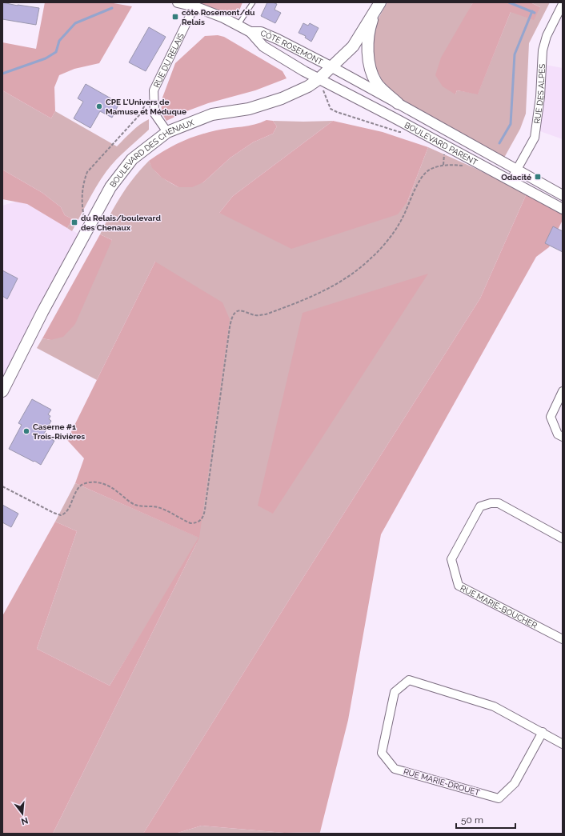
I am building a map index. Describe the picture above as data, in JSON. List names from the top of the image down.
{
  "streets": {
    "main road": ["BOULEVARD DES CHENAUX"],
    "street": [
      "CÔTE ROSEMONT",
      "RUE DU RELAIS",
      "RUE DES ALPES",
      "BOULEVARD PARENT",
      "RUE MARIE-BOUCHER",
      "RUE MARIE-DROUET"
    ]
  },
  "crossings": [
    ["CÔTE ROSEMONT", "RUE DU RELAIS"],
    ["CÔTE ROSEMONT", "BOULEVARD PARENT"],
    ["CÔTE ROSEMONT", "BOULEVARD DES CHENAUX"],
    ["RUE DU RELAIS", "BOULEVARD DES CHENAUX"],
    ["RUE DES ALPES", "BOULEVARD PARENT"],
    ["BOULEVARD PARENT", "BOULEVARD DES CHENAUX"]
  ],
  "places": {
    "transit": ["côte Rosemont/du Relais", "Odacité", "du Relais/boulevard des Chenaux"],
    "other": ["CPE L'Univers de Mamuse et Méduque", "Caserne #1 Trois-Rivières"]
  },
  "scale_bar": "50 m",
  "north": "bottom"
}
